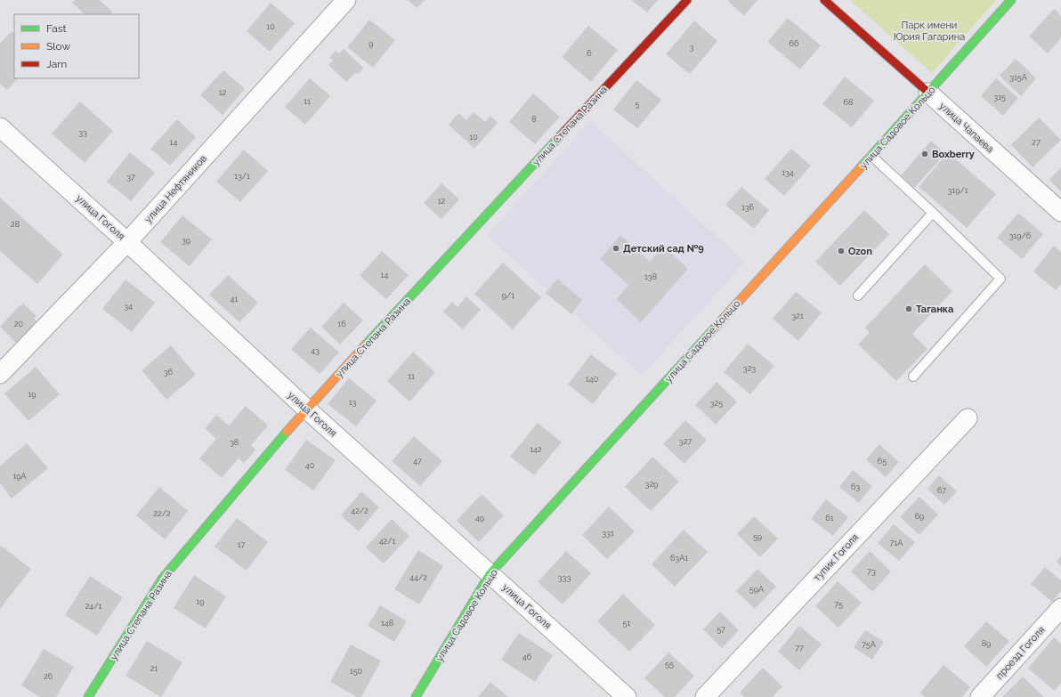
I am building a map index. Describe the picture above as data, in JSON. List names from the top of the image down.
{
  "streets": {
    "street": [
      "улица Степана Разина",
      "улица Садовое Кольцо",
      "улица Чапаева",
      "улица Нефтяников",
      "улица Гоголя",
      "тупик Гоголя",
      "проезд Гоголя"
    ]
  },
  "crossings": [
    ["улица Степана Разина", "улица Гоголя"],
    ["улица Садовое Кольцо", "улица Чапаева"],
    ["улица Садовое Кольцо", "улица Гоголя"],
    ["улица Нефтяников", "улица Гоголя"]
  ],
  "parks": ["Парк имени Юрия Гагарина"],
  "places": [
    "Boxberry",
    "Детский сад №9",
    "Ozon",
    "Таганка"
  ],
  "house_numbers": [
    "10",
    "9",
    "66",
    "3",
    "6",
    "315А",
    "12",
    "315",
    "11",
    "68",
    "5",
    "8",
    "33",
    "10",
    "14",
    "27",
    "134",
    "13/1",
    "37",
    "319/1",
    "12",
    "136",
    "28",
    "319/6",
    "39",
    "14",
    "138",
    "9/1",
    "41",
    "34",
    "321",
    "20",
    "16",
    "43",
    "323",
    "36",
    "11",
    "140",
    "19",
    "13",
    "325",
    "327",
    "38",
    "142",
    "47",
    "65",
    "40",
    "19А",
    "329",
    "63",
    "67",
    "42/2",
    "22/2",
    "69",
    "49",
    "61",
    "331",
    "59",
    "42/1",
    "71А",
    "17",
    "63А1",
    "73",
    "44/2",
    "333",
    "59А",
    "19",
    "75",
    "24/1",
    "148",
    "51",
    "57",
    "89",
    "75А",
    "77",
    "46",
    "55",
    "21",
    "150",
    "26"
  ],
  "legend": ["Fast", "Slow", "Jam"]
}
